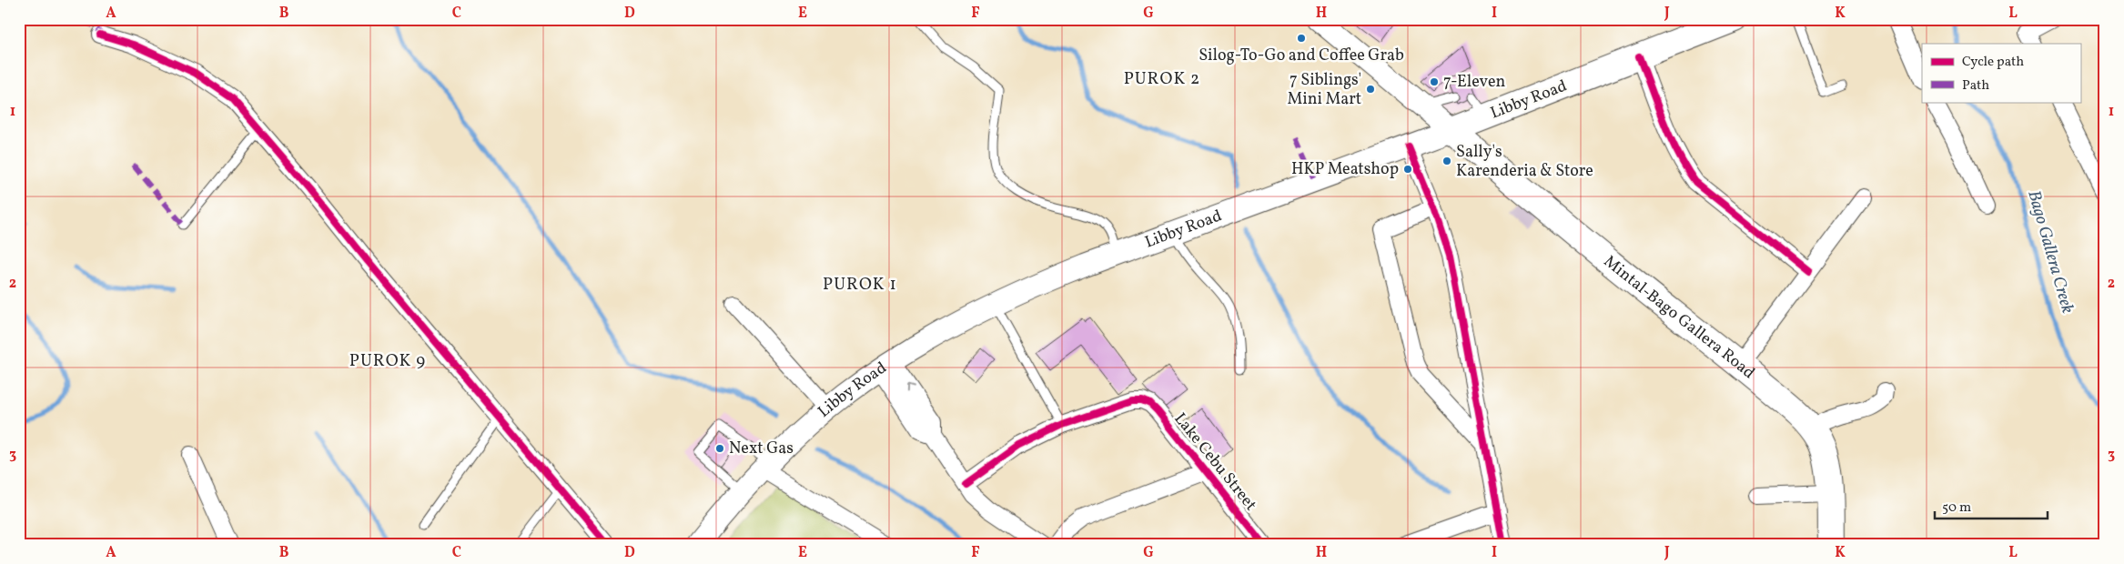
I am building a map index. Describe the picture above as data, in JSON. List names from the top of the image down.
{
  "streets": {
    "main road": ["Libby Road", "Mintal-Bago Gallera Road"],
    "street": ["Lake Cebu Street"]
  },
  "crossings": [
    ["Libby Road", "Mintal-Bago Gallera Road"]
  ],
  "districts": ["PUROK 2", "PUROK 1", "PUROK 9"],
  "water": ["Bago Gallera Creek"],
  "places": [
    "Silog-To-Go and Coffee Grab",
    "7-Eleven",
    "7 Siblings' Mini Mart",
    "Sally's Karenderia & Store",
    "HKP Meatshop",
    "Next Gas"
  ],
  "legend": ["Cycle path", "Path"],
  "scale_bar": "50 m",
  "grid": {
    "columns": [
      "A",
      "B",
      "C",
      "D",
      "E",
      "F",
      "G",
      "H",
      "I",
      "J",
      "K",
      "L"
    ],
    "rows": ["1", "2", "3"]
  }
}
